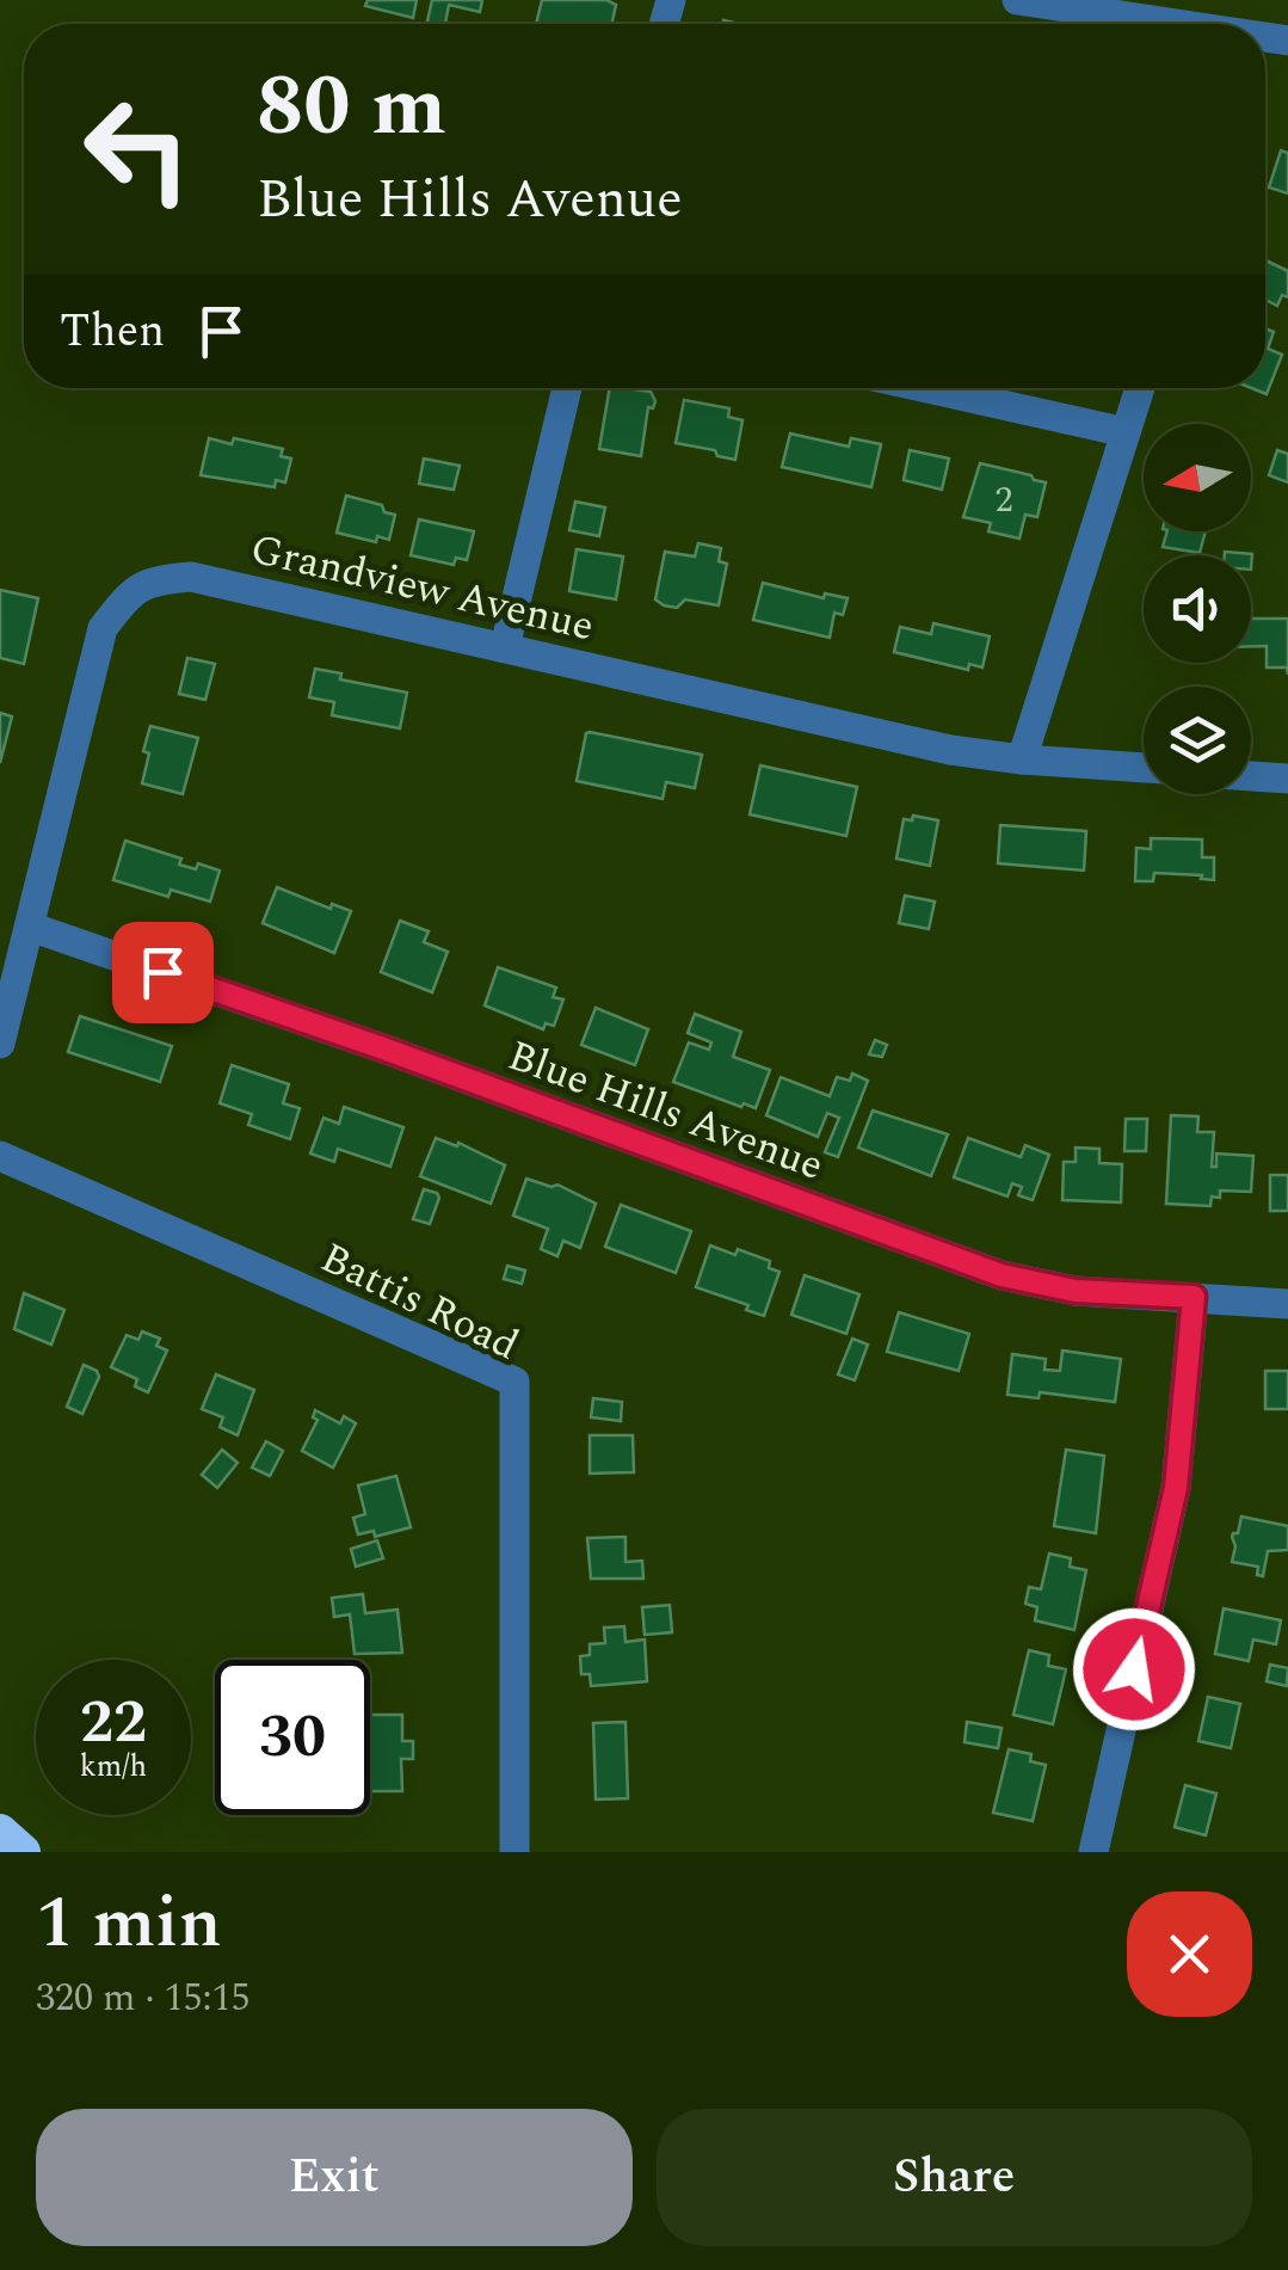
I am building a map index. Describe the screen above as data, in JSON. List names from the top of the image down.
{
  "streets": {
    "street": ["Grandview Avenue", "Blue Hills Avenue", "Battis Road"]
  },
  "crossings": [
    ["Grandview Avenue", "Blue Hills Avenue"]
  ],
  "house_numbers": ["2"],
  "north": "left",
  "page": {
    "turn": ["80 m", "Blue Hills Avenue"],
    "then": "Then",
    "speed": "22 km/h",
    "limit": "30",
    "heading": ["1 min", "320 m · 15:15"],
    "buttons": ["Exit", "Share"]
  }
}
